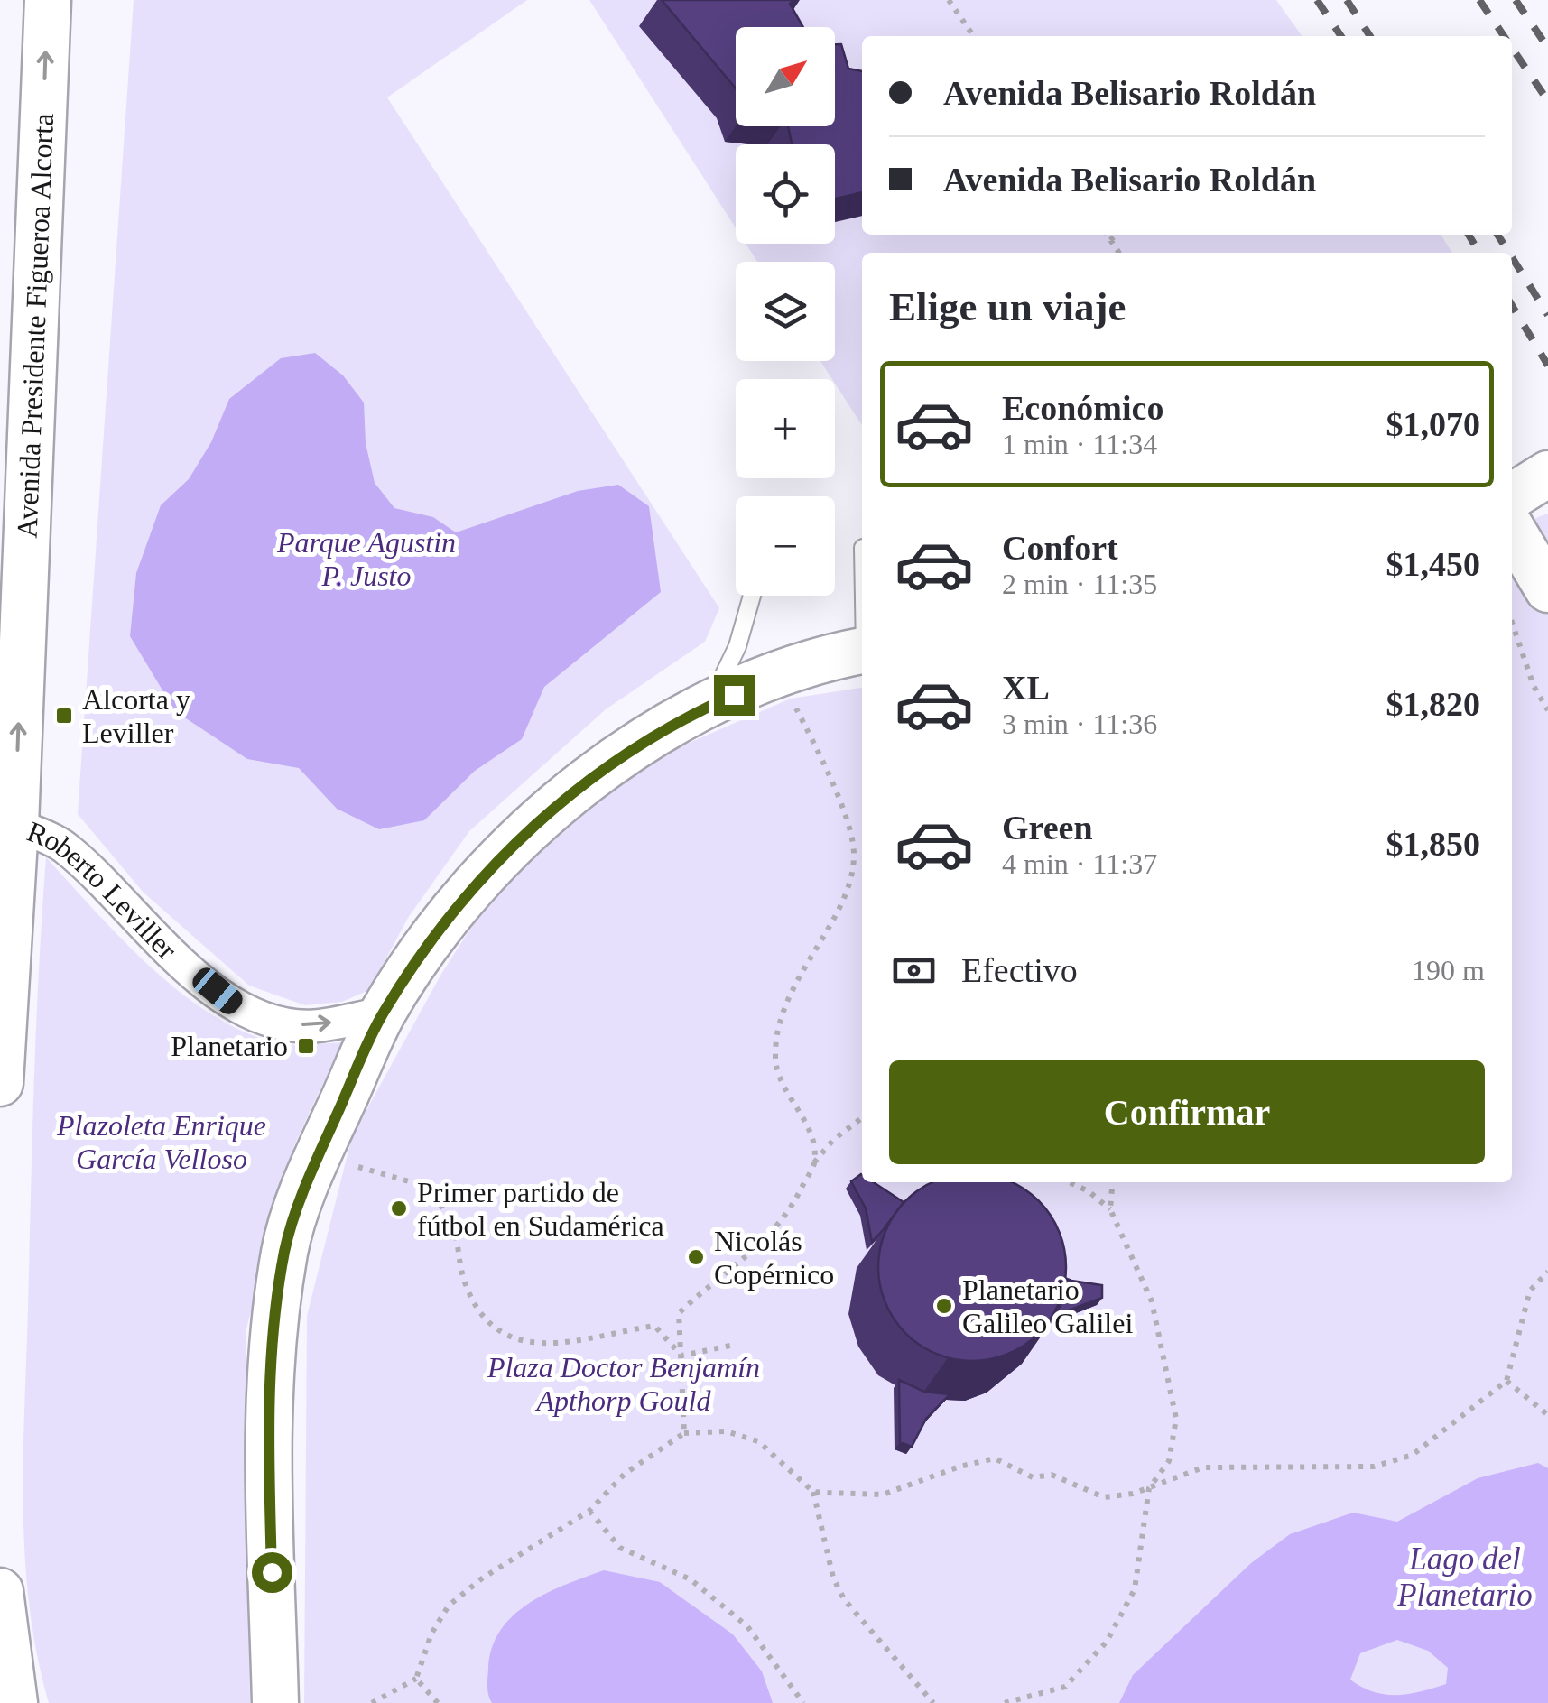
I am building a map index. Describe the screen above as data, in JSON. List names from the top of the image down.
{
  "streets": {
    "street": ["Avenida Presidente Figueroa Alcorta", "Roberto Leviller"]
  },
  "crossings": [
    ["Avenida Presidente Figueroa Alcorta", "Roberto Leviller"]
  ],
  "one_way": ["Avenida Presidente Figueroa Alcorta", "Roberto Leviller"],
  "water": ["Lago del Planetario"],
  "parks": ["Parque Agustin P. Justo", "Plazoleta Enrique García Velloso", "Plaza Doctor Benjamín Apthorp Gould"],
  "places": {
    "transit": ["Alcorta y Leviller", "Planetario"],
    "other": ["Primer partido de fútbol en Sudamérica", "Nicolás Copérnico", "Planetario Galileo Galilei"]
  },
  "north": "top right",
  "page": {
    "map_buttons": ["+", "−"],
    "banner": ["Avenida Belisario Roldán", "Avenida Belisario Roldán"],
    "heading": "Elige un viaje",
    "list": [
      {
        "name": "Económico",
        "note": "1 min · 11:34",
        "value": "$1,070"
      },
      {
        "name": "Confort",
        "note": "2 min · 11:35",
        "value": "$1,450"
      },
      {
        "name": "XL",
        "note": "3 min · 11:36",
        "value": "$1,820"
      },
      {
        "name": "Green",
        "note": "4 min · 11:37",
        "value": "$1,850"
      }
    ],
    "pay": ["Efectivo", "190 m"],
    "buttons": "Confirmar"
  }
}
